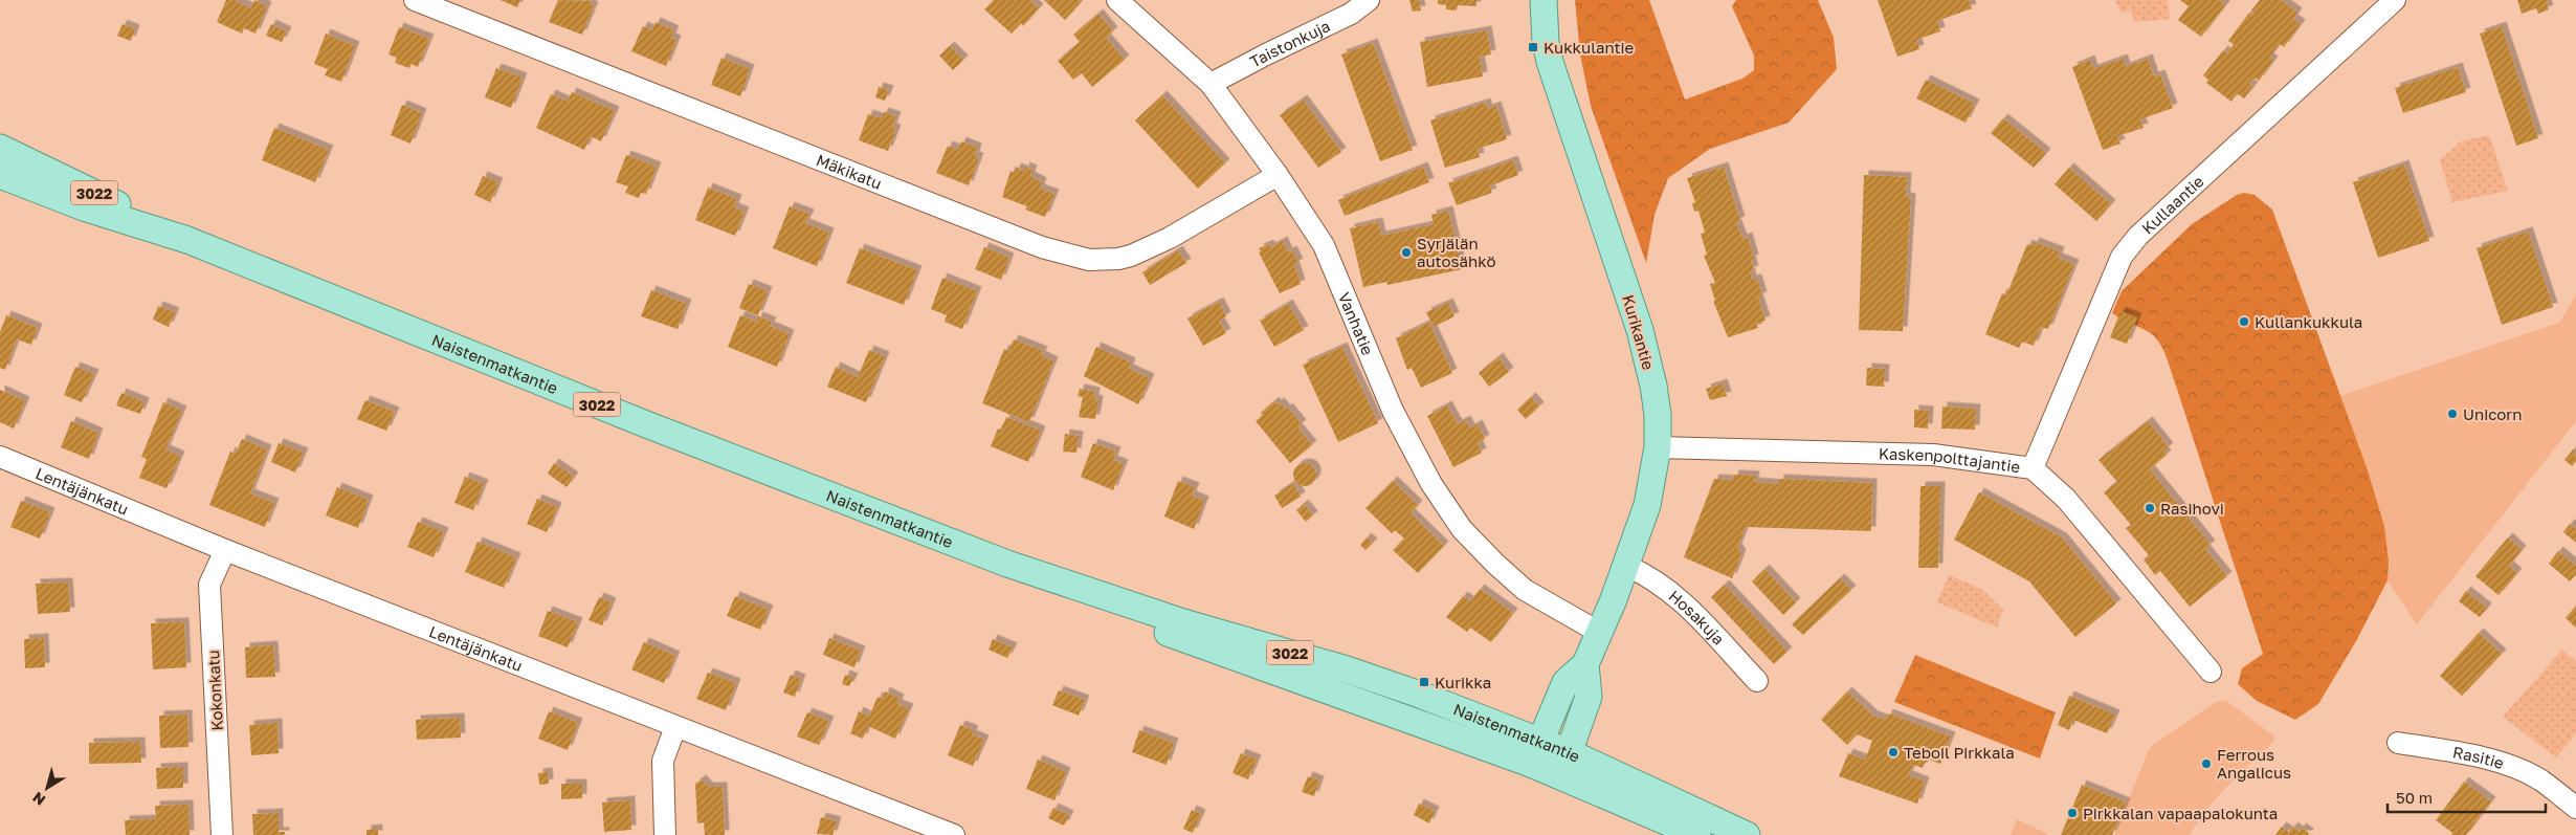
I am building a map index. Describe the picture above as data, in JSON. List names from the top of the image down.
{
  "streets": {
    "main road": ["3022", "Kurikantie", "Naistenmatkantie"],
    "street": [
      "Taistonkuja",
      "Mäkikatu",
      "Kullaantie",
      "Vanhatie",
      "Kaskenpolttajantie",
      "Lentäjänkatu",
      "Hosakuja",
      "Kokonkatu",
      "Rasitie"
    ]
  },
  "crossings": [
    ["Taistonkuja", "Vanhatie"],
    ["Mäkikatu", "Vanhatie"],
    ["Kullaantie", "Kaskenpolttajantie"],
    ["Vanhatie", "Kurikantie"],
    ["Kurikantie", "Naistenmatkantie"],
    ["Kurikantie", "Kaskenpolttajantie"],
    ["Kurikantie", "Hosakuja"],
    ["Lentäjänkatu", "Kokonkatu"]
  ],
  "places": {
    "transit": ["Kukkulantie", "Kurikka"],
    "other": [
      "Syrjälän autosähkö",
      "Kullankukkula",
      "Unicorn",
      "Rasihovi",
      "Teboil Pirkkala",
      "Ferrous Angalicus",
      "Pirkkalan vapaapalokunta"
    ]
  },
  "scale_bar": "50 m",
  "north": "bottom left"
}
